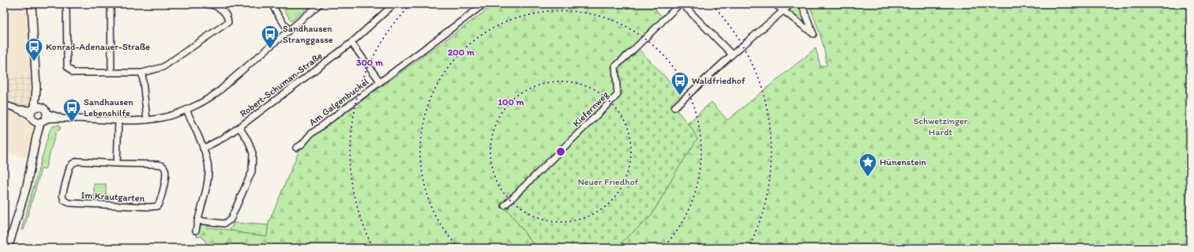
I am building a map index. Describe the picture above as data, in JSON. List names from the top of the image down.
{
  "streets": {
    "street": [
      "Robert-Schuman-Straße",
      "Am Galgenbuckel",
      "Kiefernweg",
      "Im Krautgarten"
    ]
  },
  "parks": ["Schwetzinger Hardt", "Neuer Friedhof"],
  "places": {
    "bus stop": [
      "Sandhausen Stranggasse",
      "Konrad-Adenauer-Straße",
      "Waldfriedhof",
      "Sandhausen Lebenshilfe"
    ],
    "place": ["Hünenstein"]
  },
  "rings": ["200 m", "300 m", "100 m"]
}
